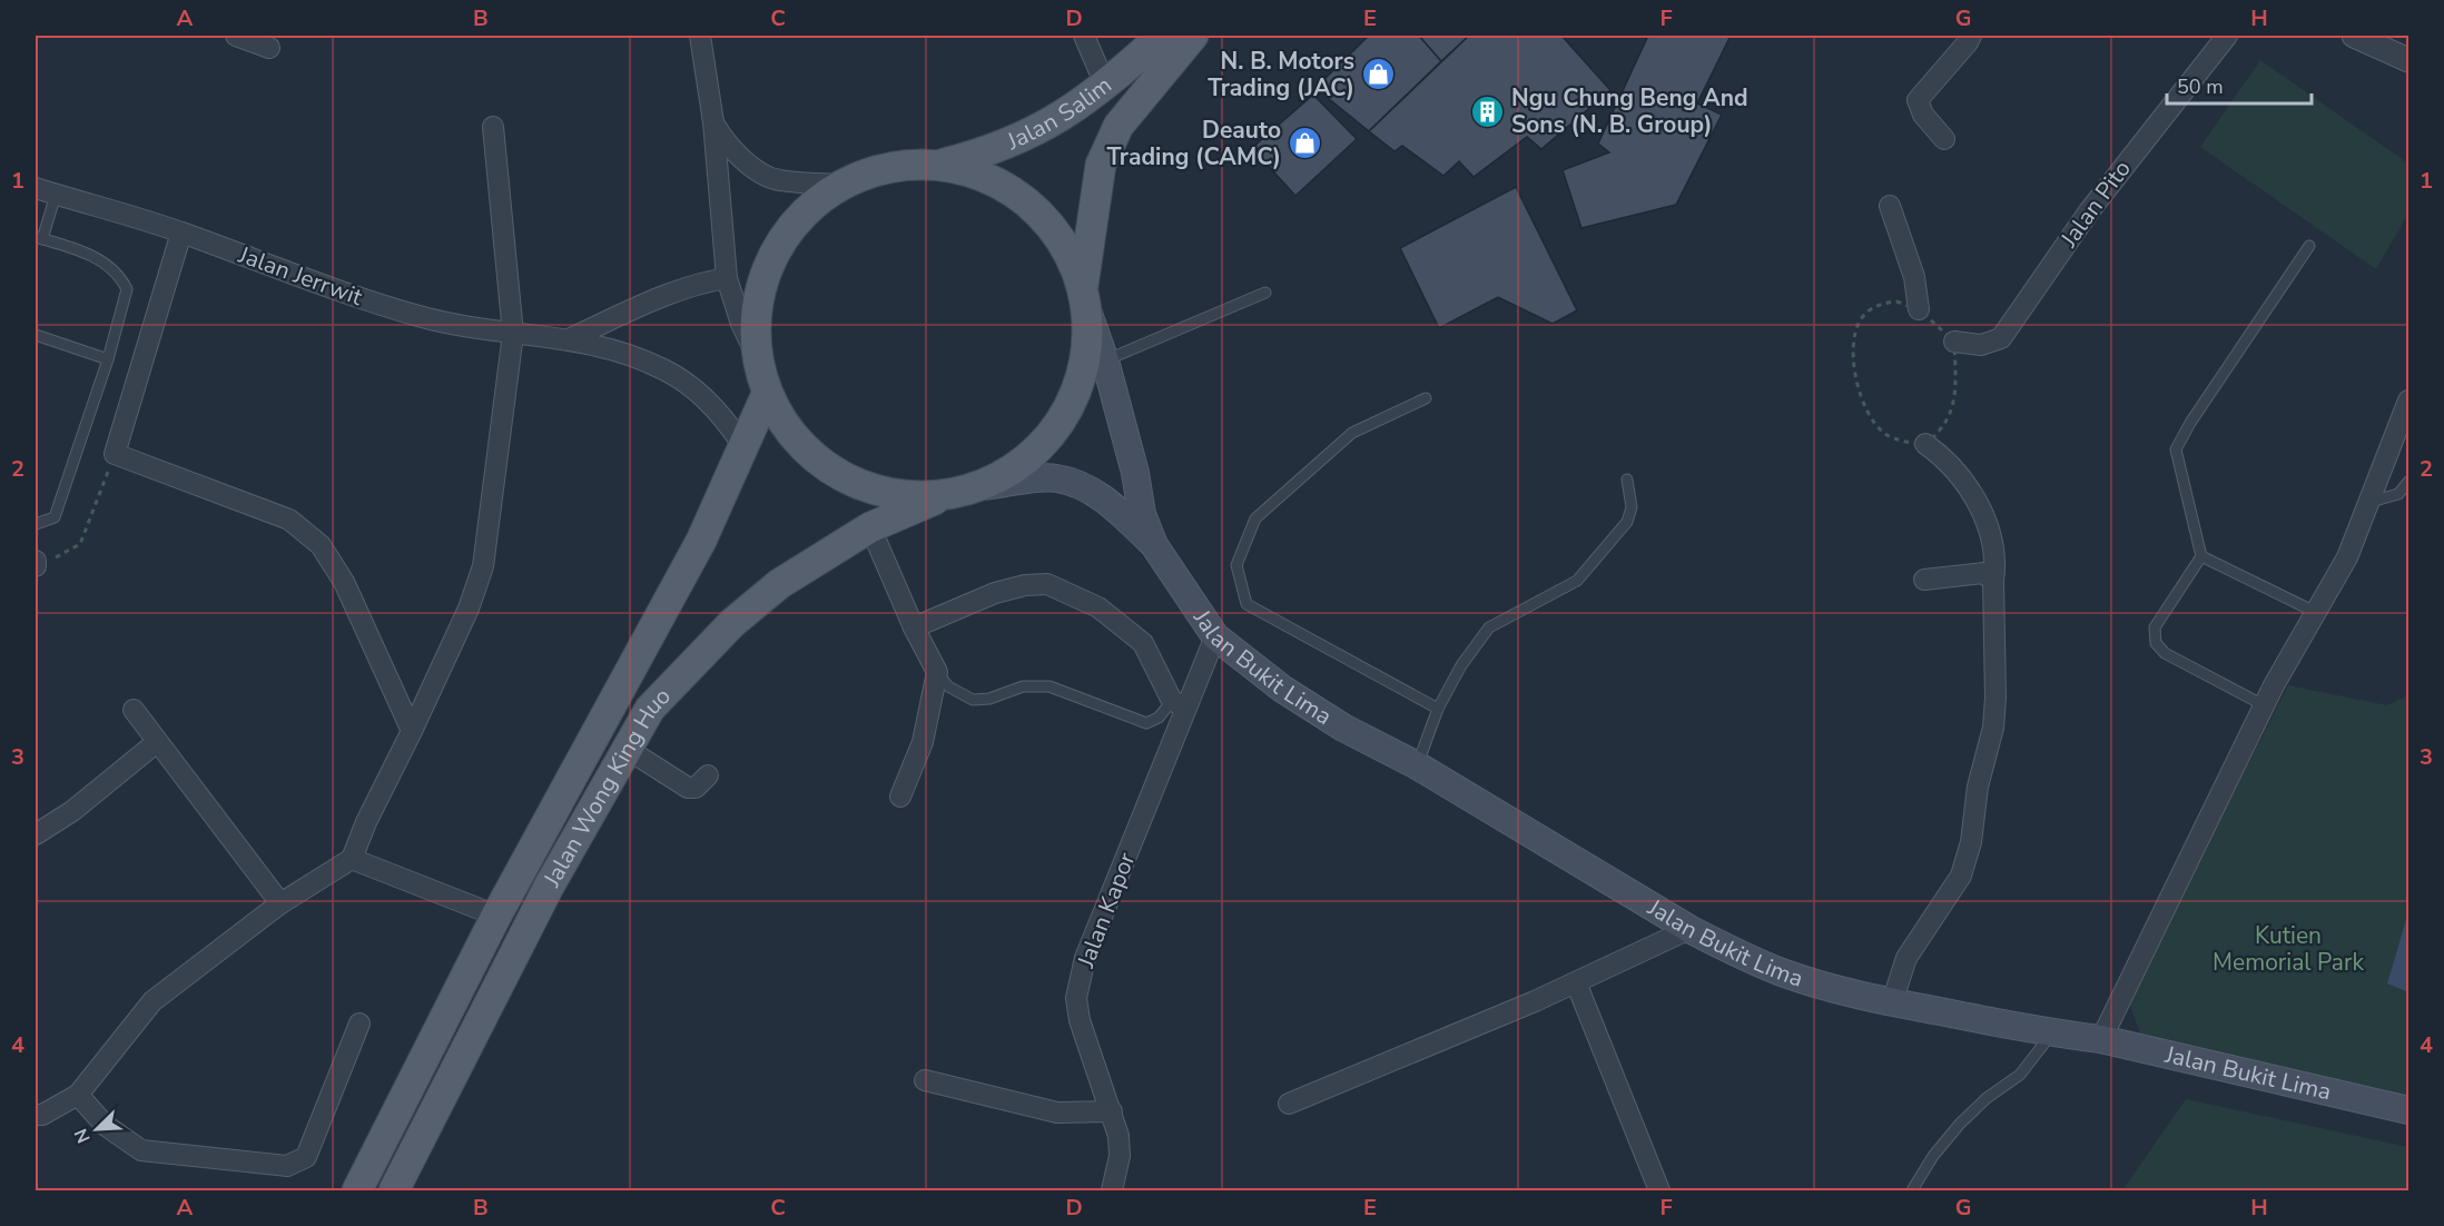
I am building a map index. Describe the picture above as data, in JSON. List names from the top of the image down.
{
  "streets": {
    "main road": ["Jalan Salim", "Jalan Bukit Lima", "Jalan Wong King Huo"],
    "street": ["Jalan Pito", "Jalan Jerrwit", "Jalan Kapor"]
  },
  "crossings": [
    ["Jalan Salim", "Jalan Wong King Huo"],
    ["Jalan Jerrwit", "Jalan Wong King Huo"],
    ["Jalan Bukit Lima", "Jalan Kapor"]
  ],
  "parks": ["Kutien Memorial Park"],
  "places": {
    "shop": ["N. B. Motors Trading (JAC)", "Deauto Trading (CAMC)"],
    "building": ["Ngu Chung Beng And Sons (N. B. Group)"]
  },
  "scale_bar": "50 m",
  "north": "bottom left",
  "grid": {
    "columns": [
      "A",
      "B",
      "C",
      "D",
      "E",
      "F",
      "G",
      "H"
    ],
    "rows": [
      "1",
      "2",
      "3",
      "4"
    ]
  }
}
